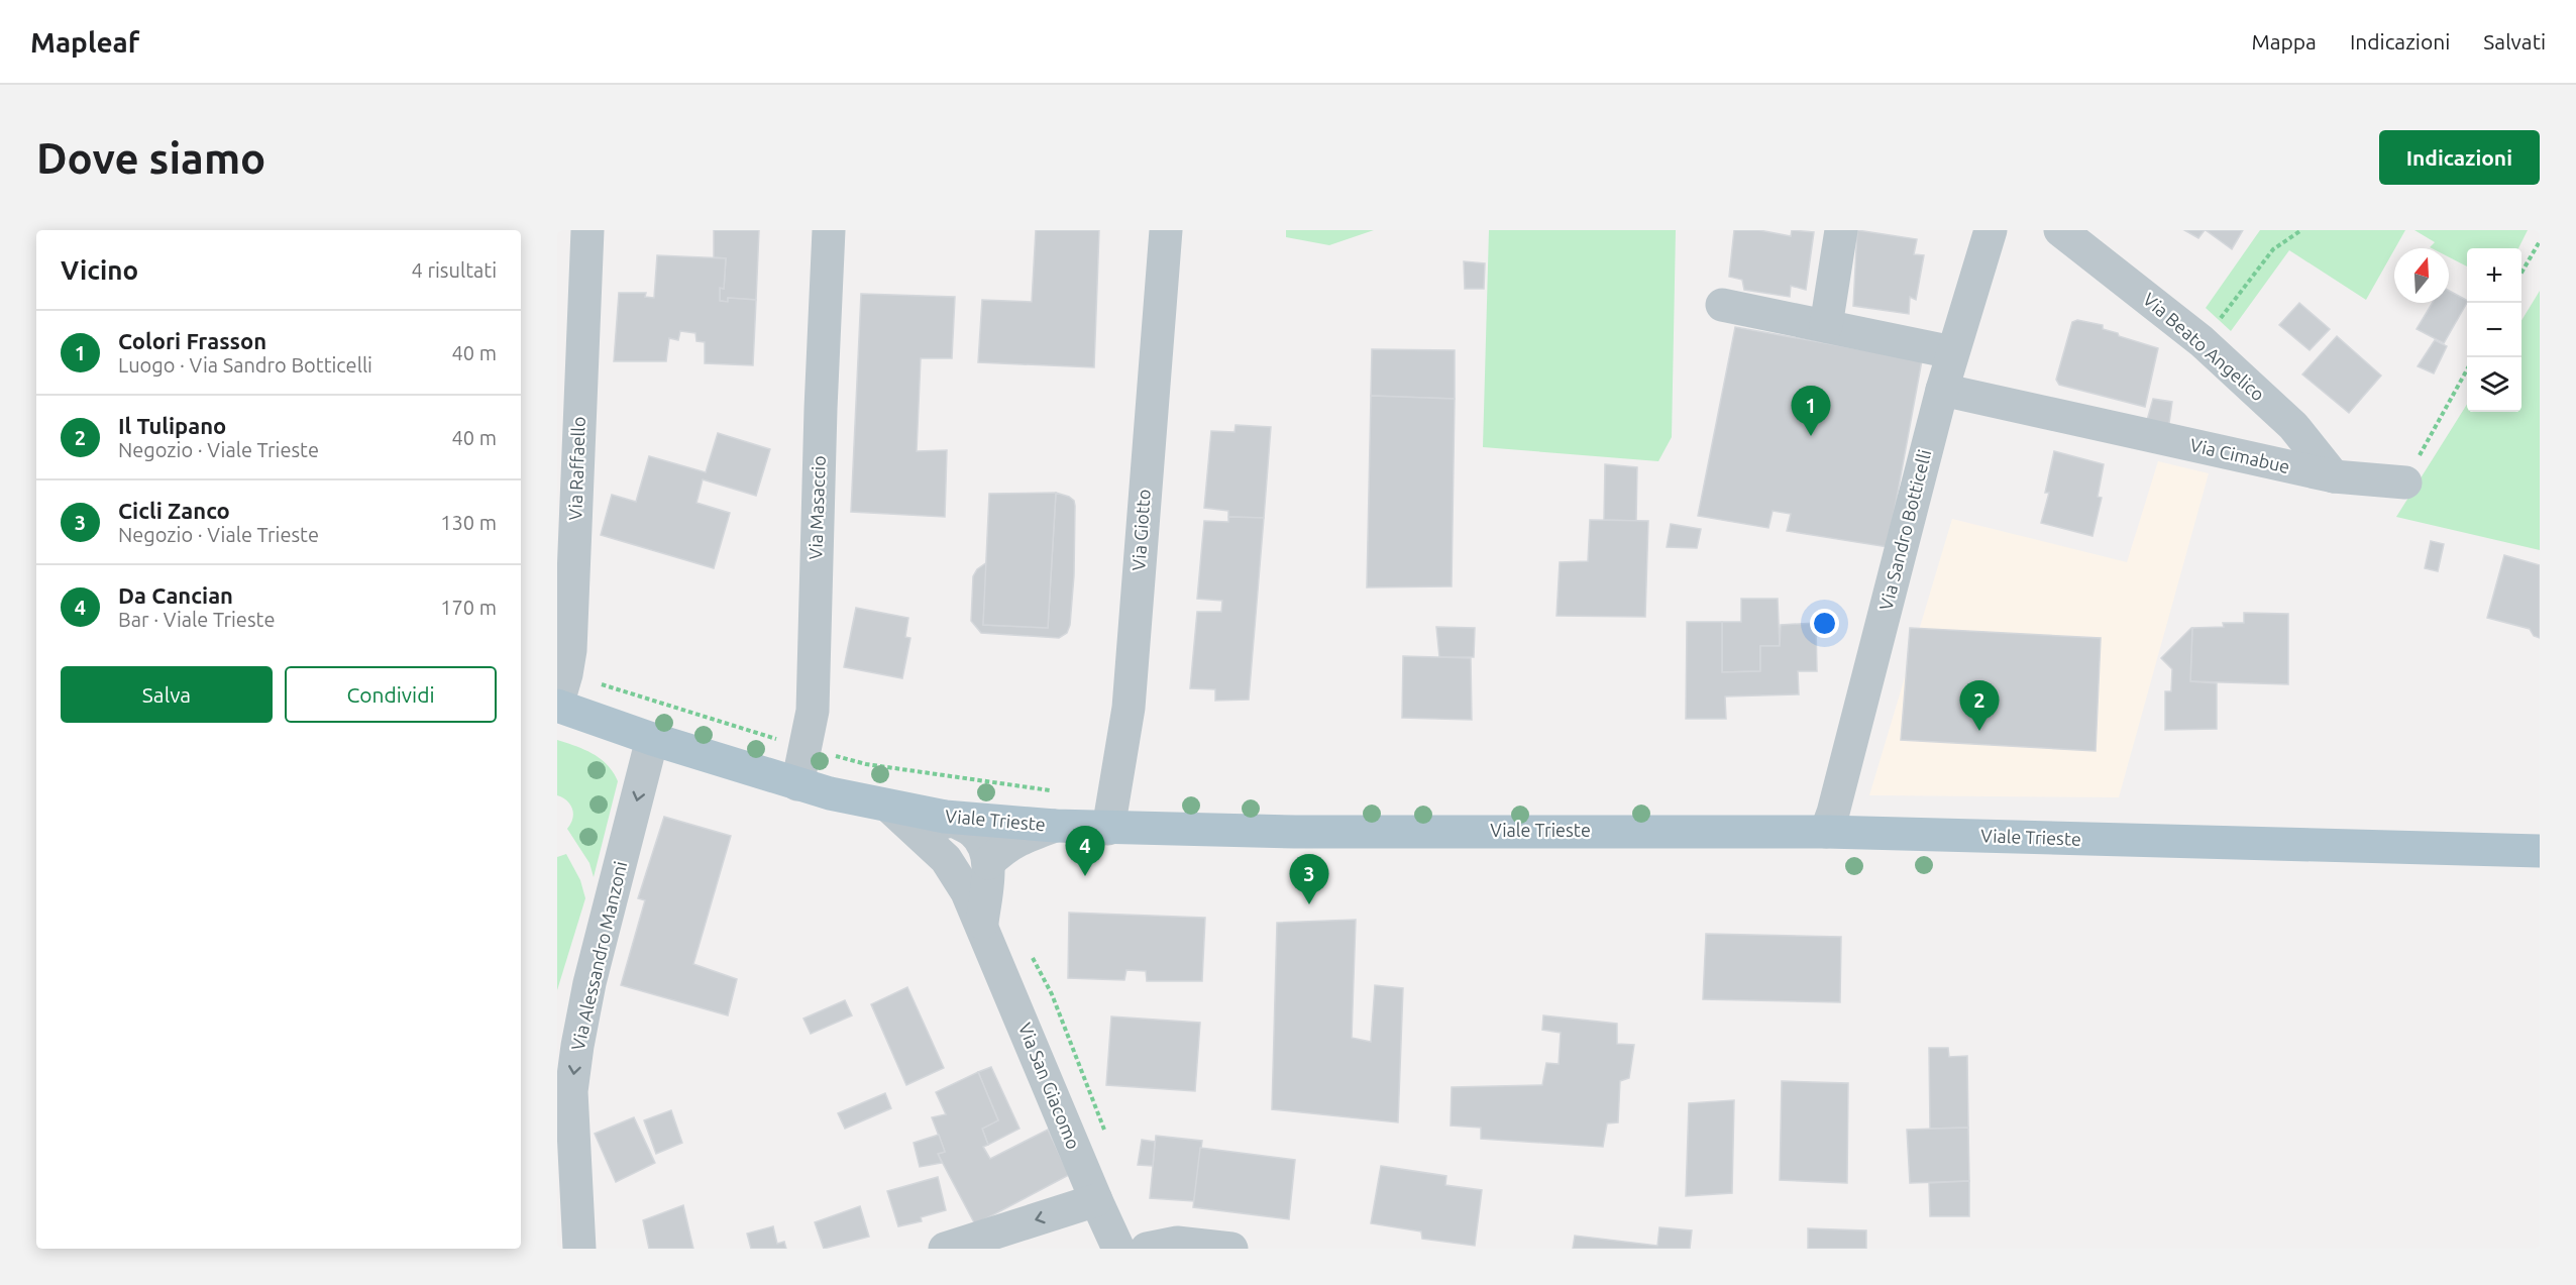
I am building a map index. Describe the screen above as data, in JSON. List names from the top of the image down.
{
  "streets": {
    "main road": ["Viale Trieste"],
    "street": [
      "Via Beato Angelico",
      "Via Cimabue",
      "Via Raffaello",
      "Via Masaccio",
      "Via Giotto",
      "Via Sandro Botticelli",
      "Via Alessandro Manzoni",
      "Via San Giacomo"
    ]
  },
  "crossings": [
    ["Via Beato Angelico", "Via Cimabue"],
    ["Via Cimabue", "Via Sandro Botticelli"],
    ["Via Raffaello", "Viale Trieste"],
    ["Via Masaccio", "Viale Trieste"],
    ["Via Giotto", "Viale Trieste"],
    ["Via Sandro Botticelli", "Viale Trieste"],
    ["Viale Trieste", "Via Alessandro Manzoni"],
    ["Viale Trieste", "Via San Giacomo"]
  ],
  "one_way": ["Via Alessandro Manzoni"],
  "north": "top",
  "page": {
    "header": "Mapleaf",
    "nav": ["Mappa", "Indicazioni", "Salvati"],
    "buttons": [
      "Indicazioni",
      ["Salva", "Condividi"]
    ],
    "title": "Dove siamo",
    "heading": ["Vicino", "4 risultati"],
    "map_buttons": ["+", "−"],
    "list": [
      {
        "mark": "1",
        "name": "Colori Frasson",
        "note": "Luogo · Via Sandro Botticelli",
        "value": "40 m"
      },
      {
        "mark": "2",
        "name": "Il Tulipano",
        "note": "Negozio · Viale Trieste",
        "value": "40 m"
      },
      {
        "mark": "3",
        "name": "Cicli Zanco",
        "note": "Negozio · Viale Trieste",
        "value": "130 m"
      },
      {
        "mark": "4",
        "name": "Da Cancian",
        "note": "Bar · Viale Trieste",
        "value": "170 m"
      }
    ],
    "pins": [
      "1",
      "2",
      "4",
      "3"
    ]
  }
}
